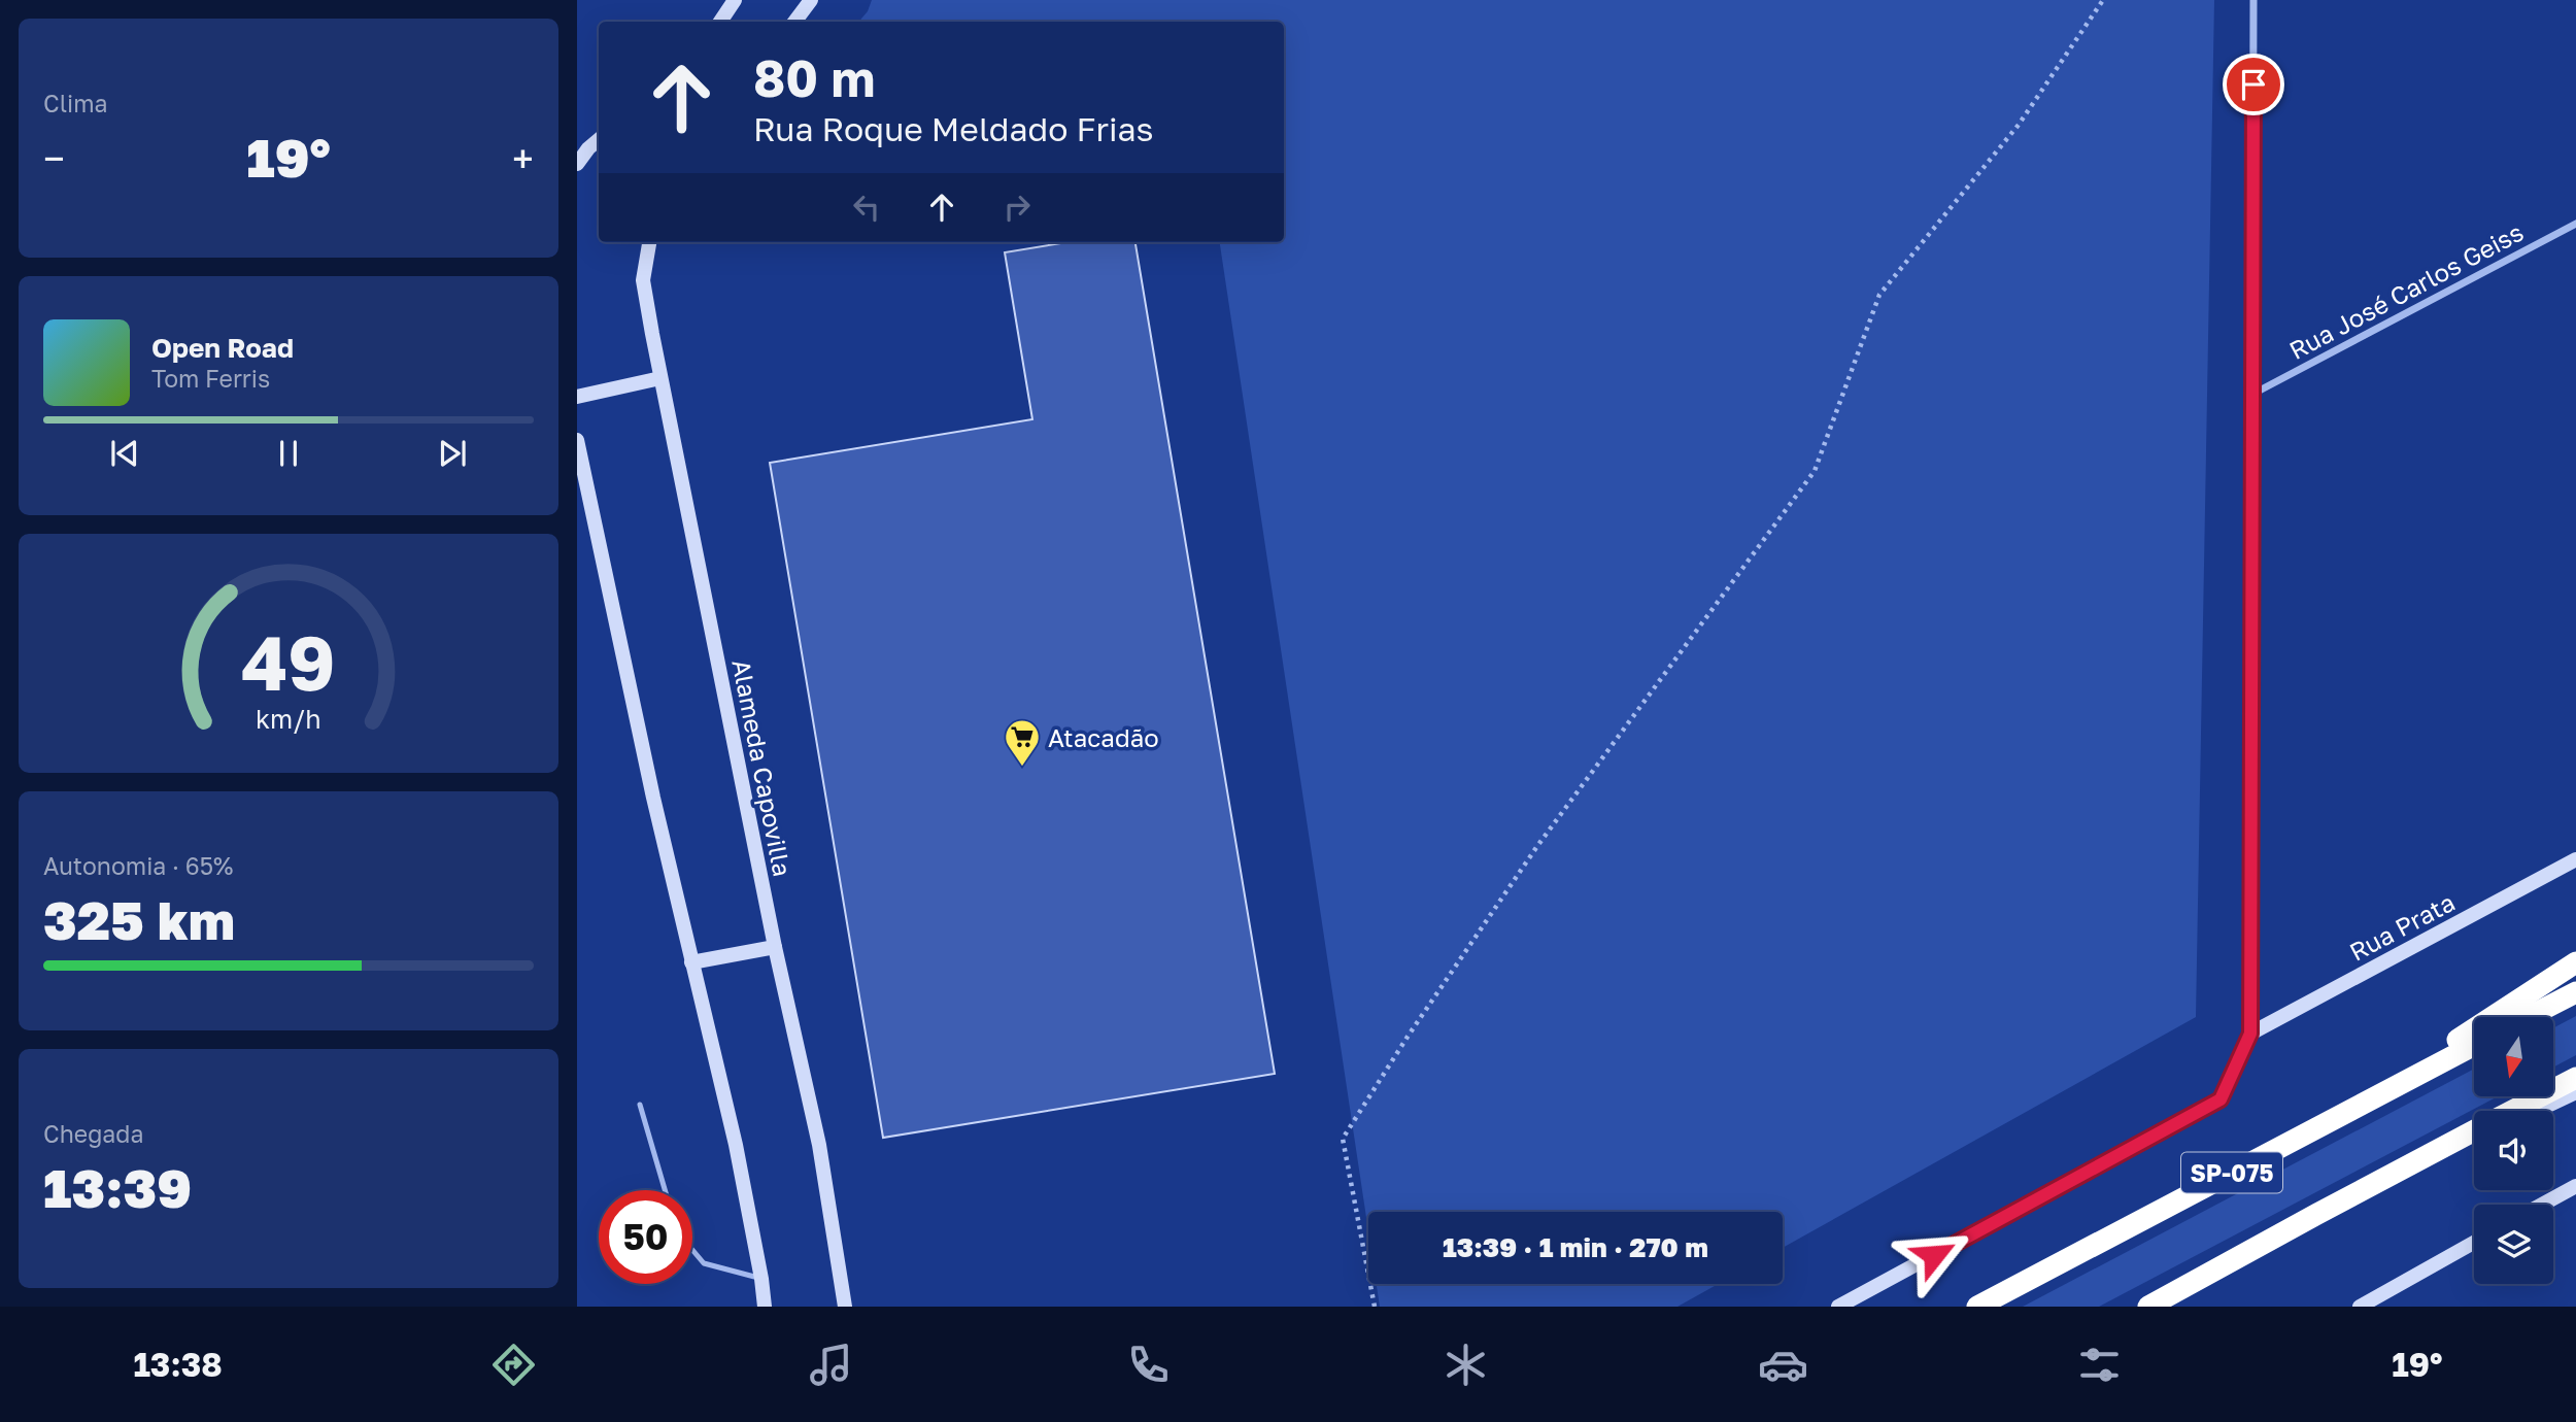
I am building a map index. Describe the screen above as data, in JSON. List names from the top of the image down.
{
  "streets": {
    "highway": ["SP-075"],
    "street": ["Rua José Carlos Geiss", "Alameda Capovilla", "Rua Prata"]
  },
  "places": {
    "supermarket": ["Atacadão"]
  },
  "north": "bottom",
  "page": {
    "tile": [
      "Clima",
      ["Autonomia · 65%", "325 km"],
      ["Chegada", "13:39"]
    ],
    "turn": ["80 m", "Rua Roque Meldado Frias"],
    "heat": ["−", "19°", "+"],
    "song": ["Open Road", "Tom Ferris"],
    "limit": "50",
    "trip": "13:39 · 1 min · 270 m",
    "tabs": ["13:38", "19°"],
    "gauge": ["49", "km/h"]
  }
}
